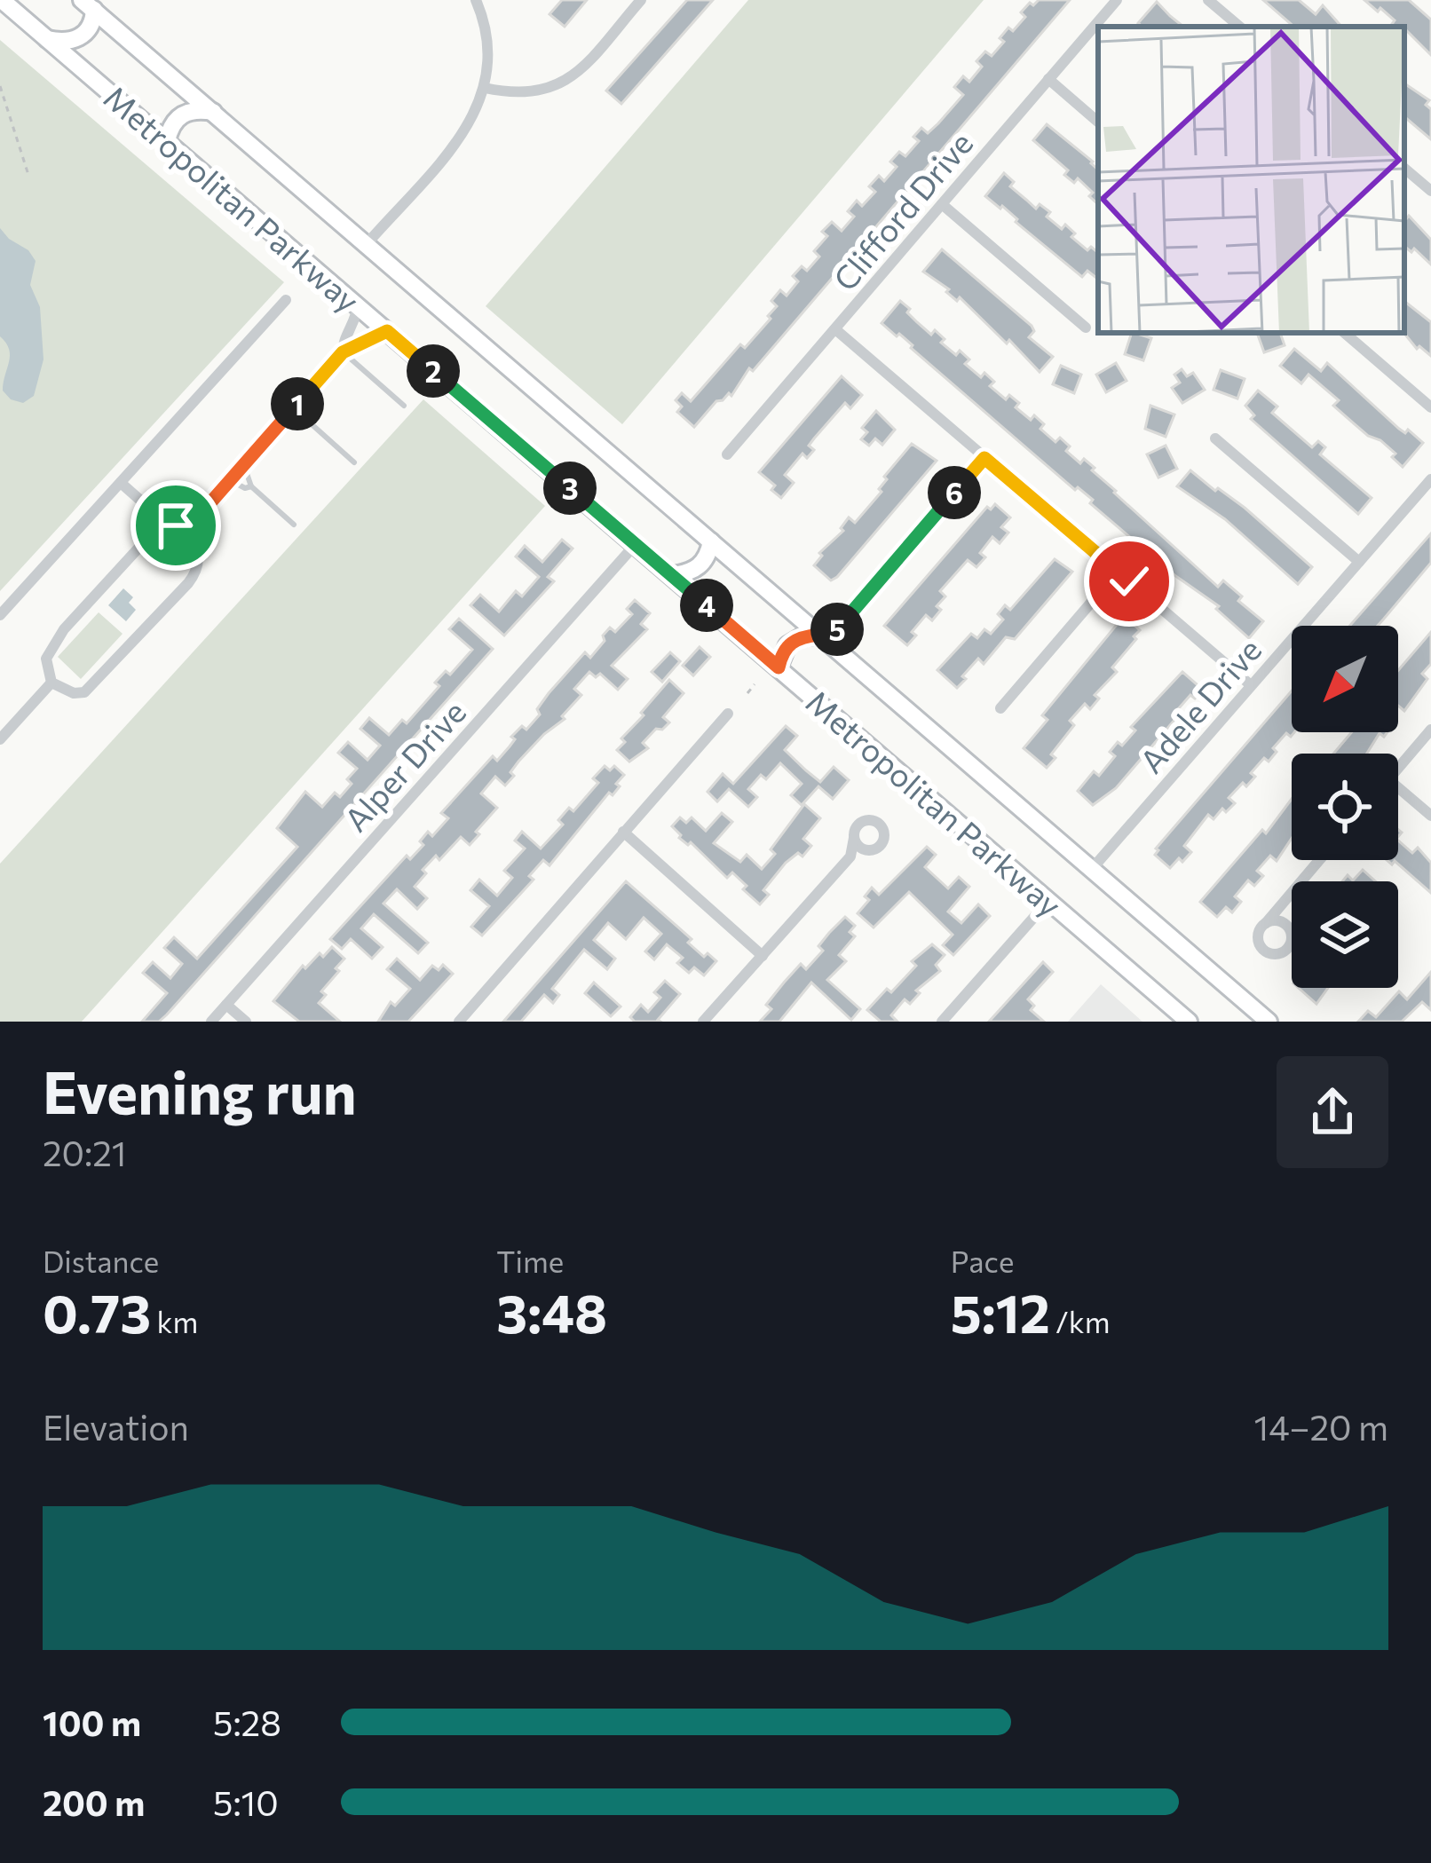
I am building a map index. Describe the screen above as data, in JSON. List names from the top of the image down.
{
  "streets": {
    "main road": ["Metropolitan Parkway"],
    "street": ["Clifford Drive", "Adele Drive", "Alper Drive"]
  },
  "crossings": [
    ["Metropolitan Parkway", "Adele Drive"],
    ["Metropolitan Parkway", "Alper Drive"]
  ],
  "north": "bottom left",
  "page": {
    "pins": [
      "2",
      "1",
      "3",
      "6",
      "4",
      "5"
    ],
    "heading": ["Evening run", "20:21"],
    "stats": [
      ["Distance", "0.73 km"],
      ["Time", "3:48"],
      ["Pace", "5:12 /km"]
    ],
    "chart": ["Elevation", "14–20 m"],
    "list": [
      {
        "name": "100 m",
        "note": "5:28"
      },
      {
        "name": "200 m",
        "note": "5:10"
      }
    ]
  }
}
